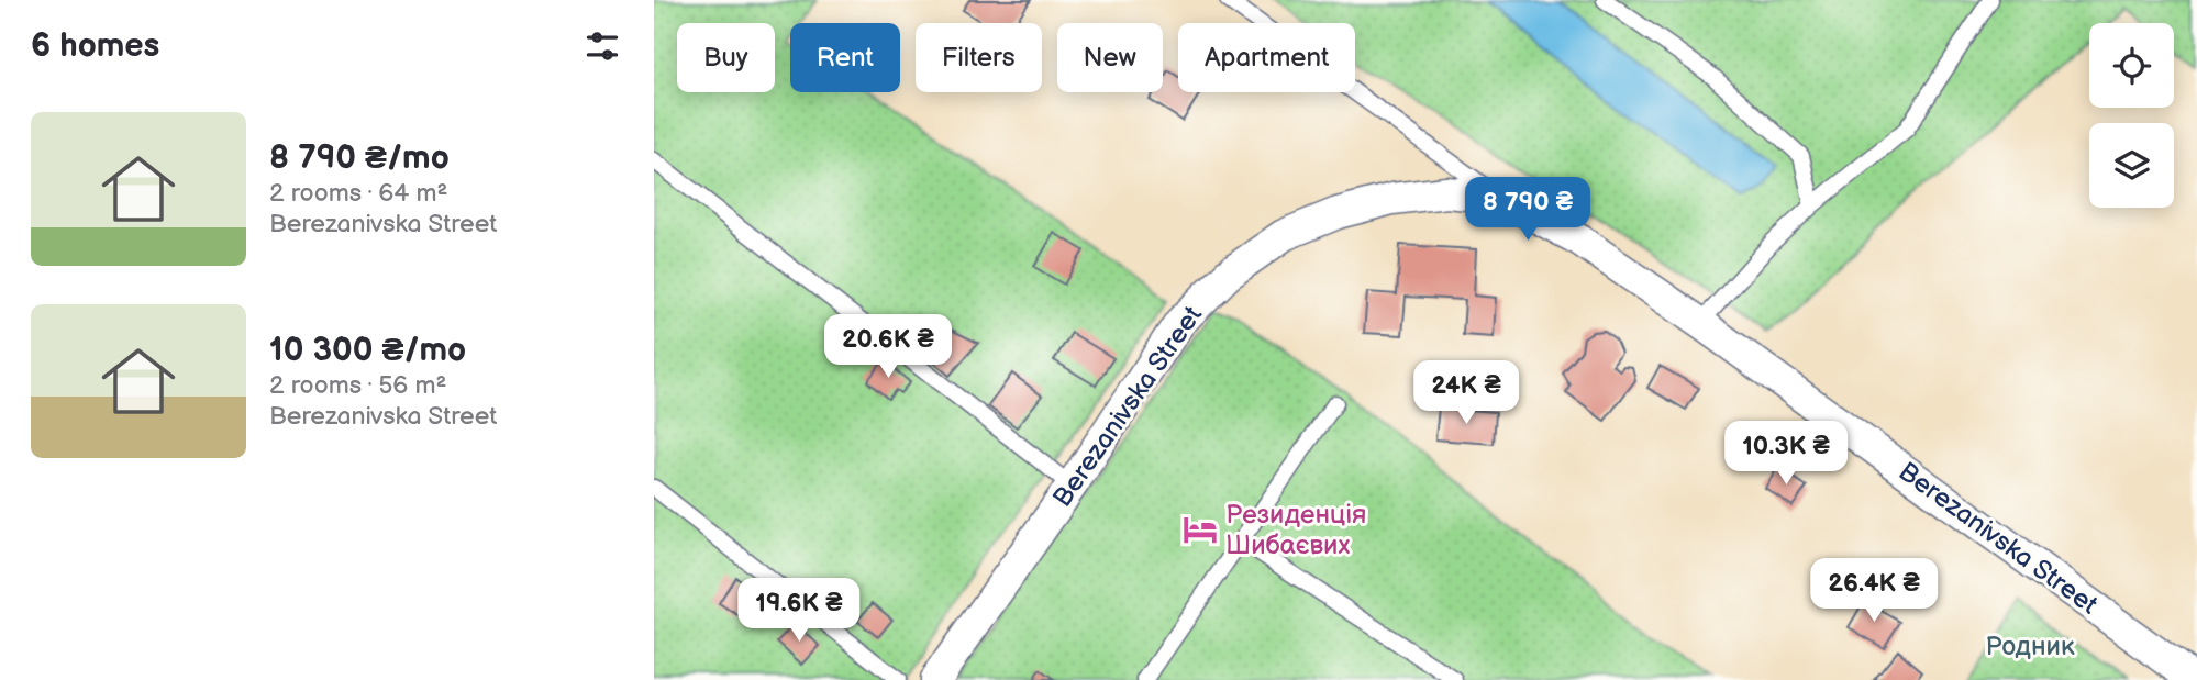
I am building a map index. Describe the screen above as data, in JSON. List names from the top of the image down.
{
  "streets": {
    "street": ["Berezanivska Street"]
  },
  "parks": ["Родник"],
  "places": {
    "hotel": ["Резиденція Шибаєвих"]
  },
  "page": {
    "heading": "6 homes",
    "chip": [
      "Buy",
      "Rent",
      "Filters",
      "New",
      "Apartment"
    ],
    "list": [
      {
        "name": "8 790 ₴/mo",
        "note": "2 rooms · 64 m² · Berezanivska Street"
      },
      {
        "name": "10 300 ₴/mo",
        "note": "2 rooms · 56 m² · Berezanivska Street"
      }
    ],
    "price": [
      "8 790 ₴",
      "20.6K ₴",
      "24K ₴",
      "10.3K ₴",
      "26.4K ₴",
      "19.6K ₴"
    ]
  }
}
